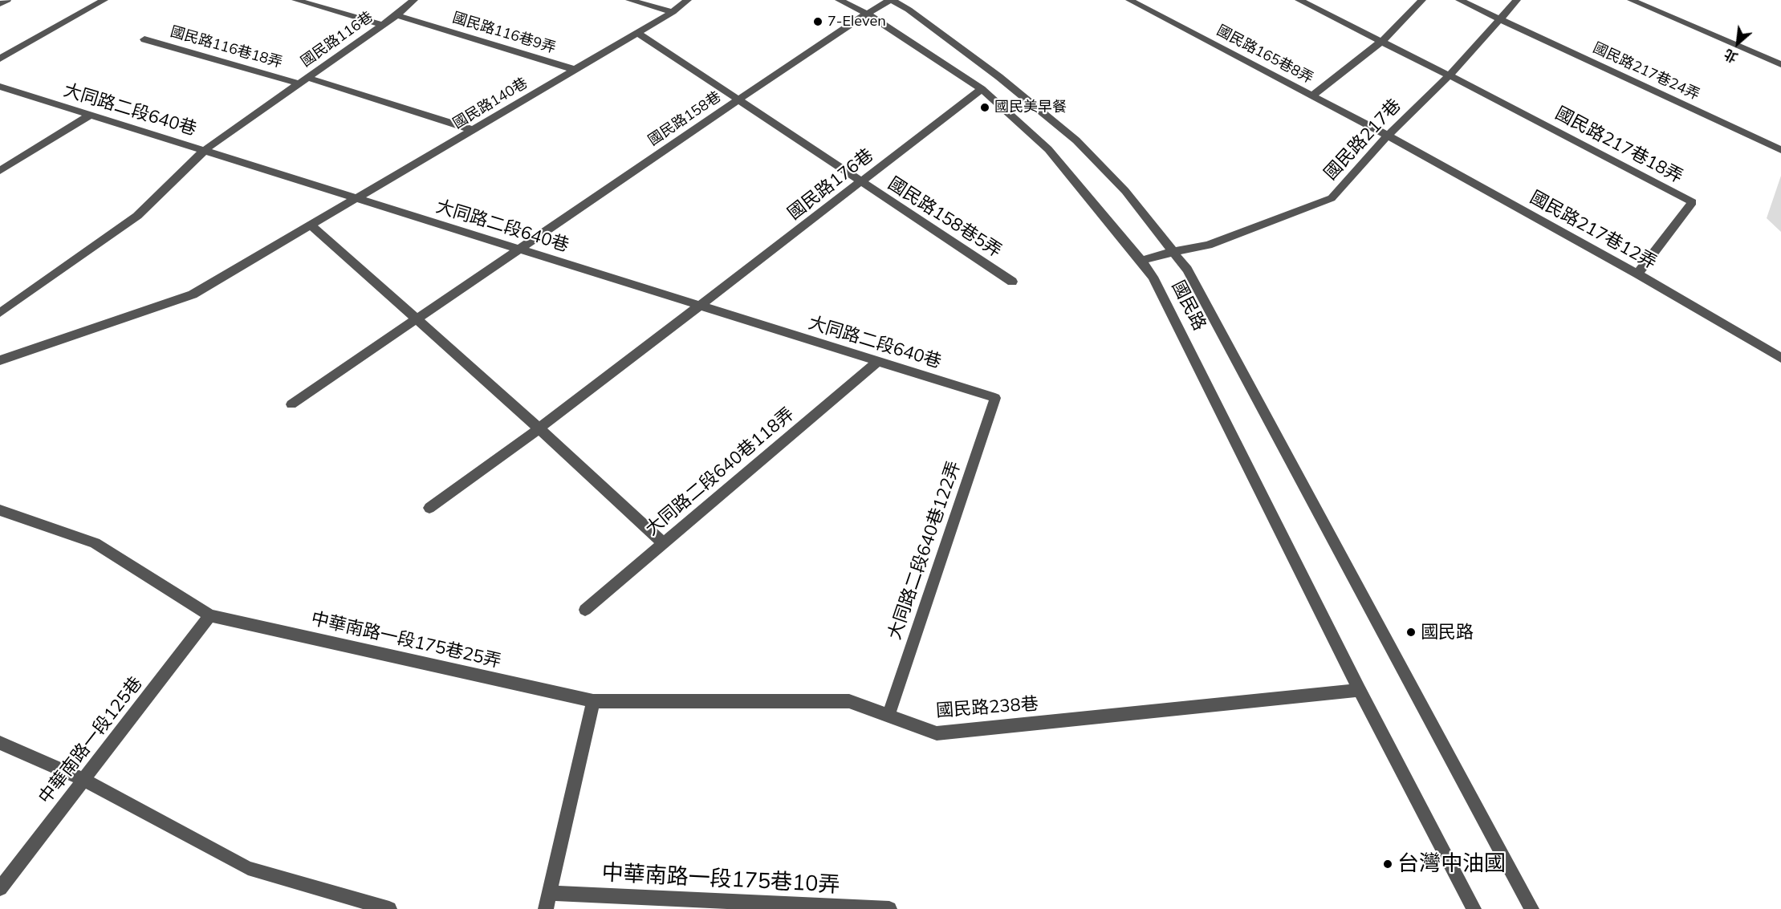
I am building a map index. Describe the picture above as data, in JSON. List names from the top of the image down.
{
  "streets": {
    "street": [
      "國民路116巷9弄",
      "國民路116巷",
      "國民路116巷18弄",
      "國民路165巷8弄",
      "國民路217巷24弄",
      "國民路140巷",
      "大同路二段640巷",
      "國民路158巷",
      "國民路217巷",
      "國民路217巷18弄",
      "國民路176巷",
      "國民路158巷5弄",
      "國民路217巷12弄",
      "國民路",
      "大同路二段640巷118弄",
      "大同路二段640巷122弄",
      "中華南路一段175巷25弄",
      "國民路238巷",
      "中華南路一段125巷",
      "中華南路一段175巷10弄"
    ]
  },
  "crossings": [
    ["國民路116巷9弄", "國民路116巷"],
    ["國民路116巷9弄", "國民路140巷"],
    ["國民路116巷", "國民路116巷18弄"],
    ["國民路116巷", "大同路二段640巷"],
    ["國民路116巷18弄", "國民路140巷"],
    ["國民路165巷8弄", "國民路217巷"],
    ["國民路165巷8弄", "國民路217巷12弄"],
    ["國民路217巷24弄", "國民路217巷"],
    ["國民路140巷", "大同路二段640巷"],
    ["大同路二段640巷", "國民路158巷"],
    ["大同路二段640巷", "國民路176巷"],
    ["大同路二段640巷", "大同路二段640巷118弄"],
    ["大同路二段640巷", "大同路二段640巷122弄"],
    ["國民路158巷", "國民路158巷5弄"],
    ["國民路158巷", "國民路"],
    ["國民路217巷", "國民路217巷18弄"],
    ["國民路217巷", "國民路217巷12弄"],
    ["國民路217巷", "國民路"],
    ["國民路217巷18弄", "國民路217巷12弄"],
    ["國民路176巷", "國民路158巷5弄"],
    ["國民路176巷", "國民路"],
    ["國民路", "國民路238巷"],
    ["大同路二段640巷122弄", "國民路238巷"],
    ["中華南路一段175巷25弄", "國民路238巷"],
    ["中華南路一段175巷25弄", "中華南路一段125巷"]
  ],
  "places": [
    "7-Eleven",
    "國民美早餐",
    "國民路",
    "台灣中油國"
  ],
  "north": "bottom left"
}
